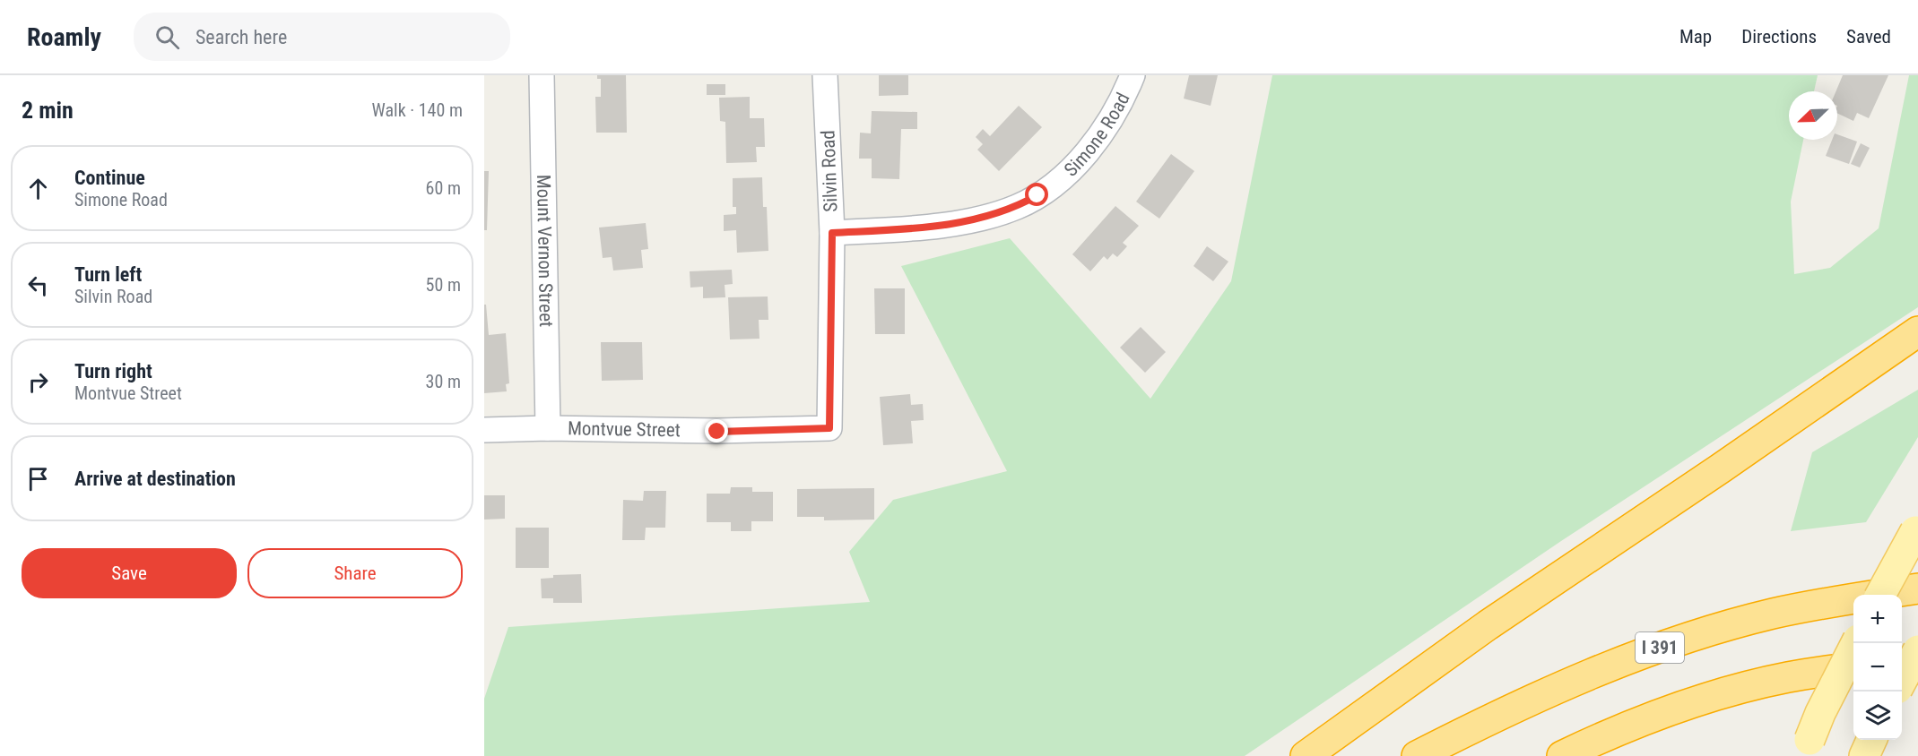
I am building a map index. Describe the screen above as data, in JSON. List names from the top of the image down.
{
  "streets": {
    "highway": ["I 391"],
    "street": [
      "Simone Road",
      "Silvin Road",
      "Mount Vernon Street",
      "Montvue Street"
    ]
  },
  "crossings": [
    ["Simone Road", "Silvin Road"],
    ["Silvin Road", "Montvue Street"],
    ["Mount Vernon Street", "Montvue Street"]
  ],
  "north": "bottom left",
  "page": {
    "header": "Roamly",
    "search": "Search here",
    "nav": ["Map", "Directions", "Saved"],
    "heading": ["2 min", "Walk · 140 m"],
    "list": [
      ["Continue", "Simone Road", "60 m"],
      ["Turn left", "Silvin Road", "50 m"],
      ["Turn right", "Montvue Street", "30 m"],
      "Arrive at destination"
    ],
    "buttons": ["Save", "Share"],
    "map_buttons": ["+", "−"]
  }
}
